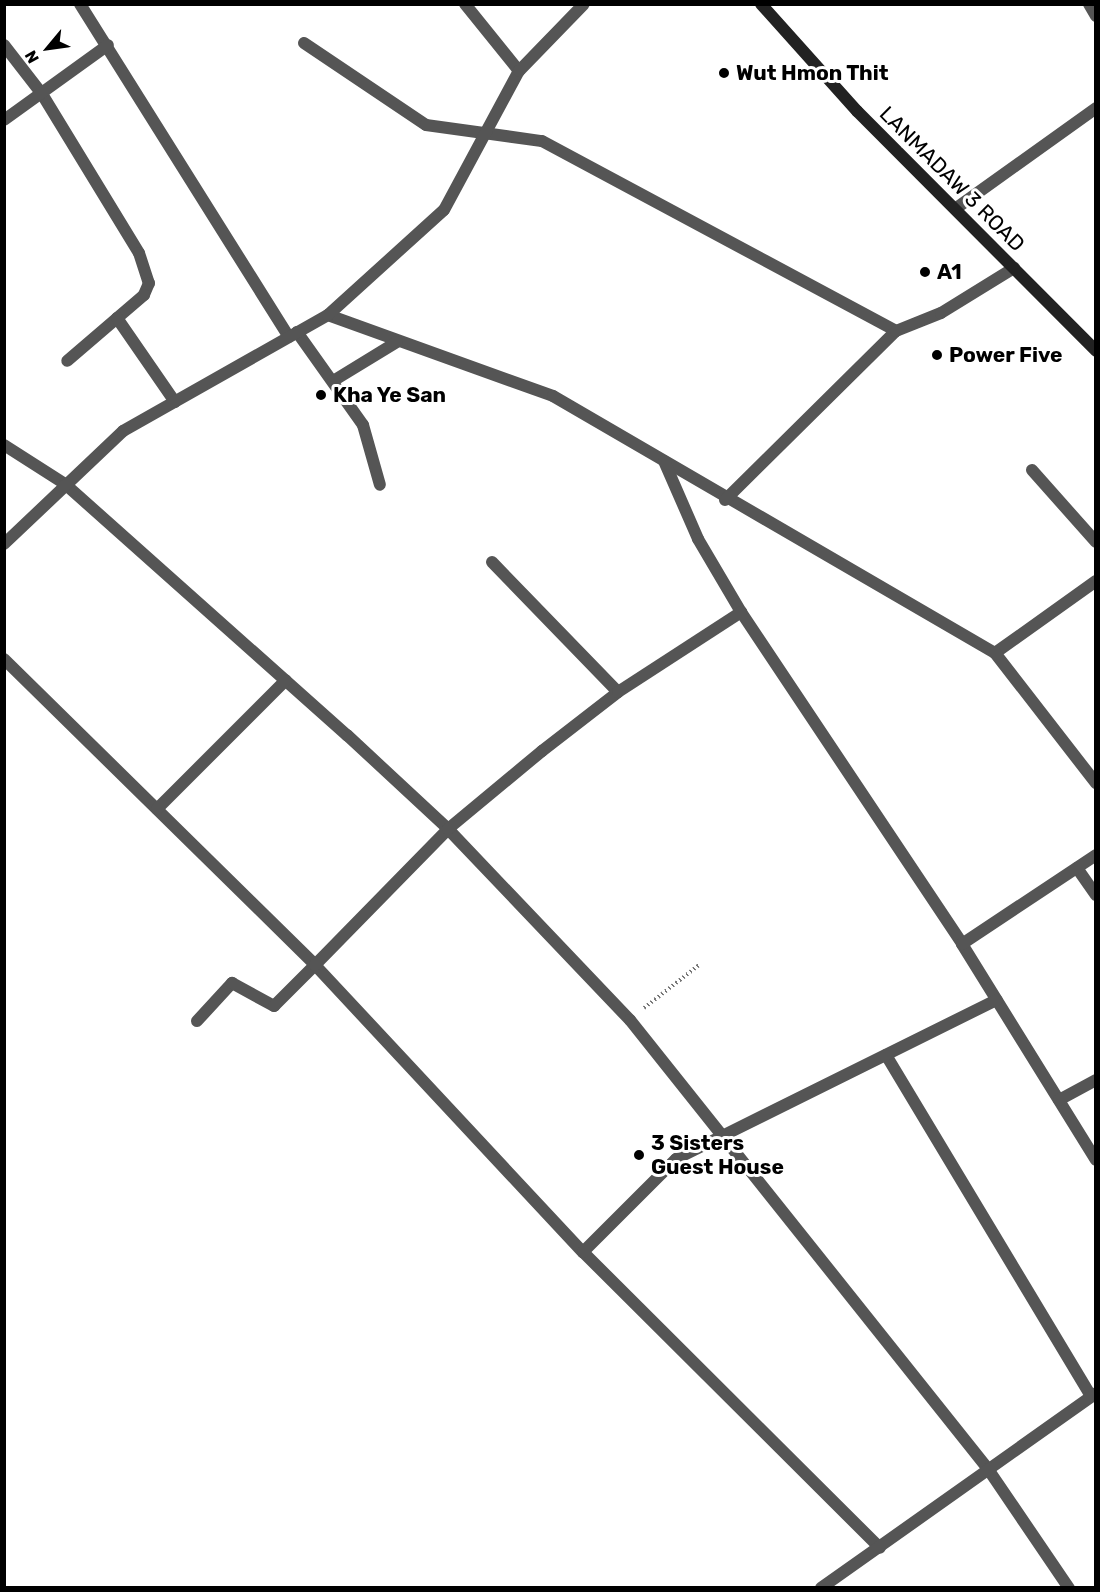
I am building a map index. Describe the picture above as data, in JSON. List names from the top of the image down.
{
  "streets": {
    "main road": ["LANMADAW 3 ROAD"]
  },
  "places": [
    "Wut Hmon Thit",
    "A1",
    "Power Five",
    "Kha Ye San",
    "3 Sisters Guest House"
  ],
  "north": "bottom left"
}
